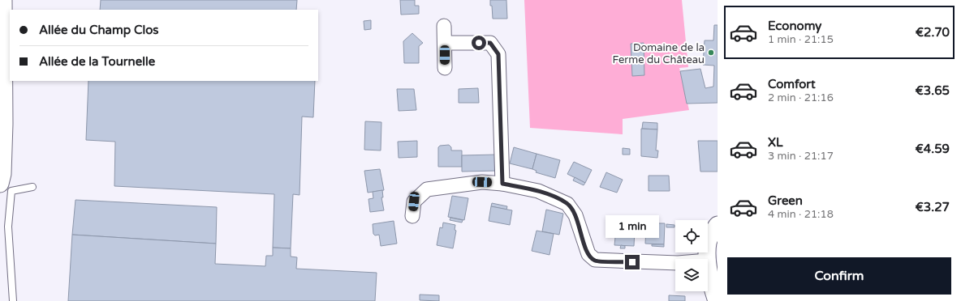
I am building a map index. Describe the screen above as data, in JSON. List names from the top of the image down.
{
  "places": ["Domaine de la Ferme du Château"],
  "page": {
    "list": [
      {
        "name": "Economy",
        "note": "1 min · 21:15",
        "value": "€2.70"
      },
      {
        "name": "Comfort",
        "note": "2 min · 21:16",
        "value": "€3.65"
      },
      {
        "name": "XL",
        "note": "3 min · 21:17",
        "value": "€4.59"
      },
      {
        "name": "Green",
        "note": "4 min · 21:18",
        "value": "€3.27"
      }
    ],
    "banner": ["Allée du Champ Clos", "Allée de la Tournelle"],
    "bubble": "1 min",
    "buttons": "Confirm"
  }
}
